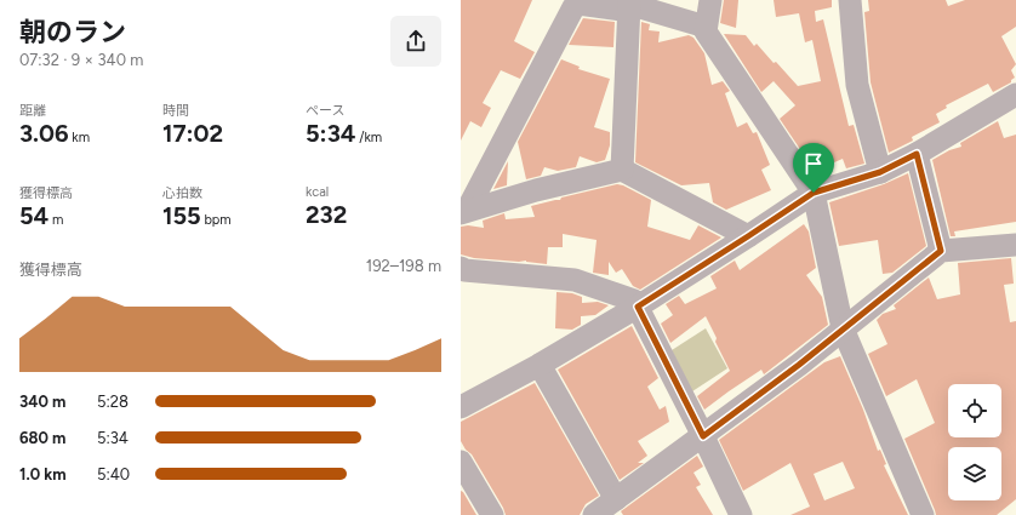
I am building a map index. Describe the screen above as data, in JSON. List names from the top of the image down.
{
  "page": {
    "heading": ["朝のラン", "07:32 · 9 × 340 m"],
    "stats": [
      ["距離", "3.06 km"],
      ["時間", "17:02"],
      ["ペース", "5:34 /km"],
      ["獲得標高", "54 m"],
      ["心拍数", "155 bpm"],
      ["kcal", "232"]
    ],
    "chart": ["獲得標高", "192–198 m"],
    "list": [
      {
        "name": "340 m",
        "note": "5:28"
      },
      {
        "name": "680 m",
        "note": "5:34"
      },
      {
        "name": "1.0 km",
        "note": "5:40"
      }
    ]
  }
}
